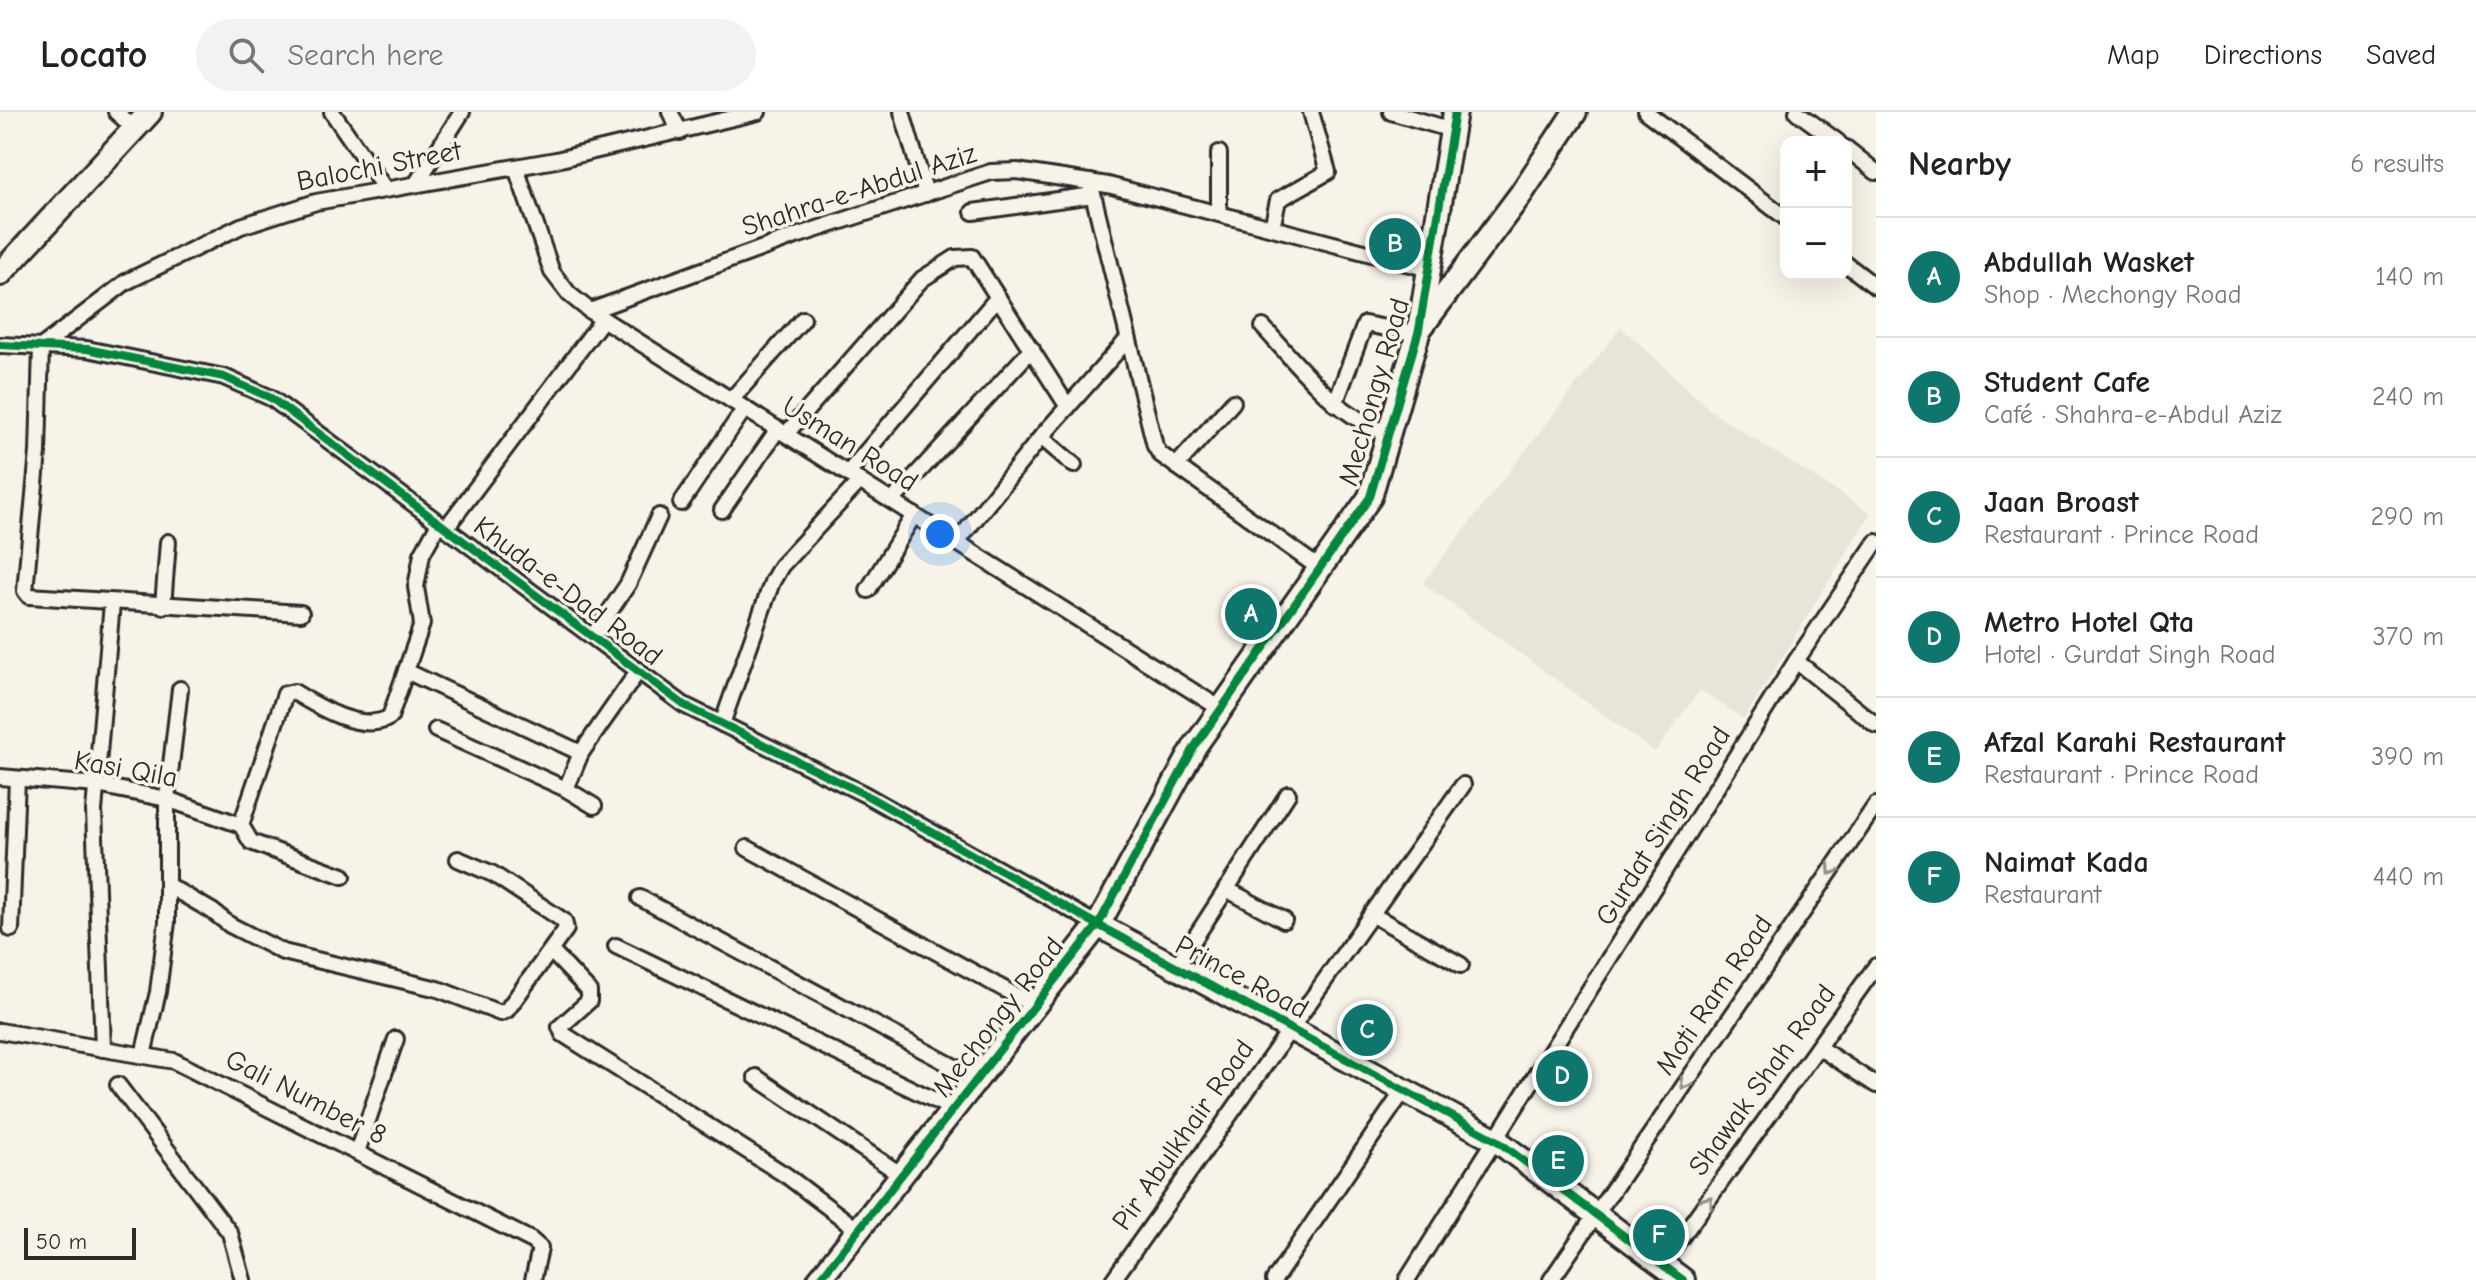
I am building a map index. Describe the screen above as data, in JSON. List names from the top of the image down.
{
  "streets": {
    "street": [
      "Balochi Street",
      "Shahra-e-Abdul Aziz",
      "Mechongy Road",
      "Usman Road",
      "Khuda-e-Dad Road",
      "Kasi Qila",
      "Gurdat Singh Road",
      "Prince Road",
      "Moti Ram Road",
      "Shawak Shah Road",
      "Gali Number 8",
      "Pir Abulkhair Road"
    ]
  },
  "crossings": [
    ["Balochi Street", "Usman Road"],
    ["Balochi Street", "Khuda-e-Dad Road"],
    ["Shahra-e-Abdul Aziz", "Mechongy Road"],
    ["Shahra-e-Abdul Aziz", "Usman Road"],
    ["Mechongy Road", "Usman Road"],
    ["Mechongy Road", "Khuda-e-Dad Road"],
    ["Mechongy Road", "Prince Road"],
    ["Khuda-e-Dad Road", "Prince Road"],
    ["Gurdat Singh Road", "Prince Road"],
    ["Prince Road", "Moti Ram Road"],
    ["Prince Road", "Shawak Shah Road"],
    ["Prince Road", "Pir Abulkhair Road"]
  ],
  "one_way": ["Moti Ram Road", "Shawak Shah Road"],
  "scale_bar": "50 m",
  "page": {
    "header": "Locato",
    "search": "Search here",
    "nav": ["Map", "Directions", "Saved"],
    "heading": ["Nearby", "6 results"],
    "map_buttons": ["+", "−"],
    "pins": [
      "B",
      "A",
      "C",
      "D",
      "E",
      "F"
    ],
    "list": [
      {
        "mark": "A",
        "name": "Abdullah Wasket",
        "note": "Shop · Mechongy Road",
        "value": "140 m"
      },
      {
        "mark": "B",
        "name": "Student Cafe",
        "note": "Café · Shahra-e-Abdul Aziz",
        "value": "240 m"
      },
      {
        "mark": "C",
        "name": "Jaan Broast",
        "note": "Restaurant · Prince Road",
        "value": "290 m"
      },
      {
        "mark": "D",
        "name": "Metro Hotel Qta",
        "note": "Hotel · Gurdat Singh Road",
        "value": "370 m"
      },
      {
        "mark": "E",
        "name": "Afzal Karahi Restaurant",
        "note": "Restaurant · Prince Road",
        "value": "390 m"
      },
      {
        "mark": "F",
        "name": "Naimat Kada",
        "note": "Restaurant",
        "value": "440 m"
      }
    ],
    "scale": "50 m"
  }
}
